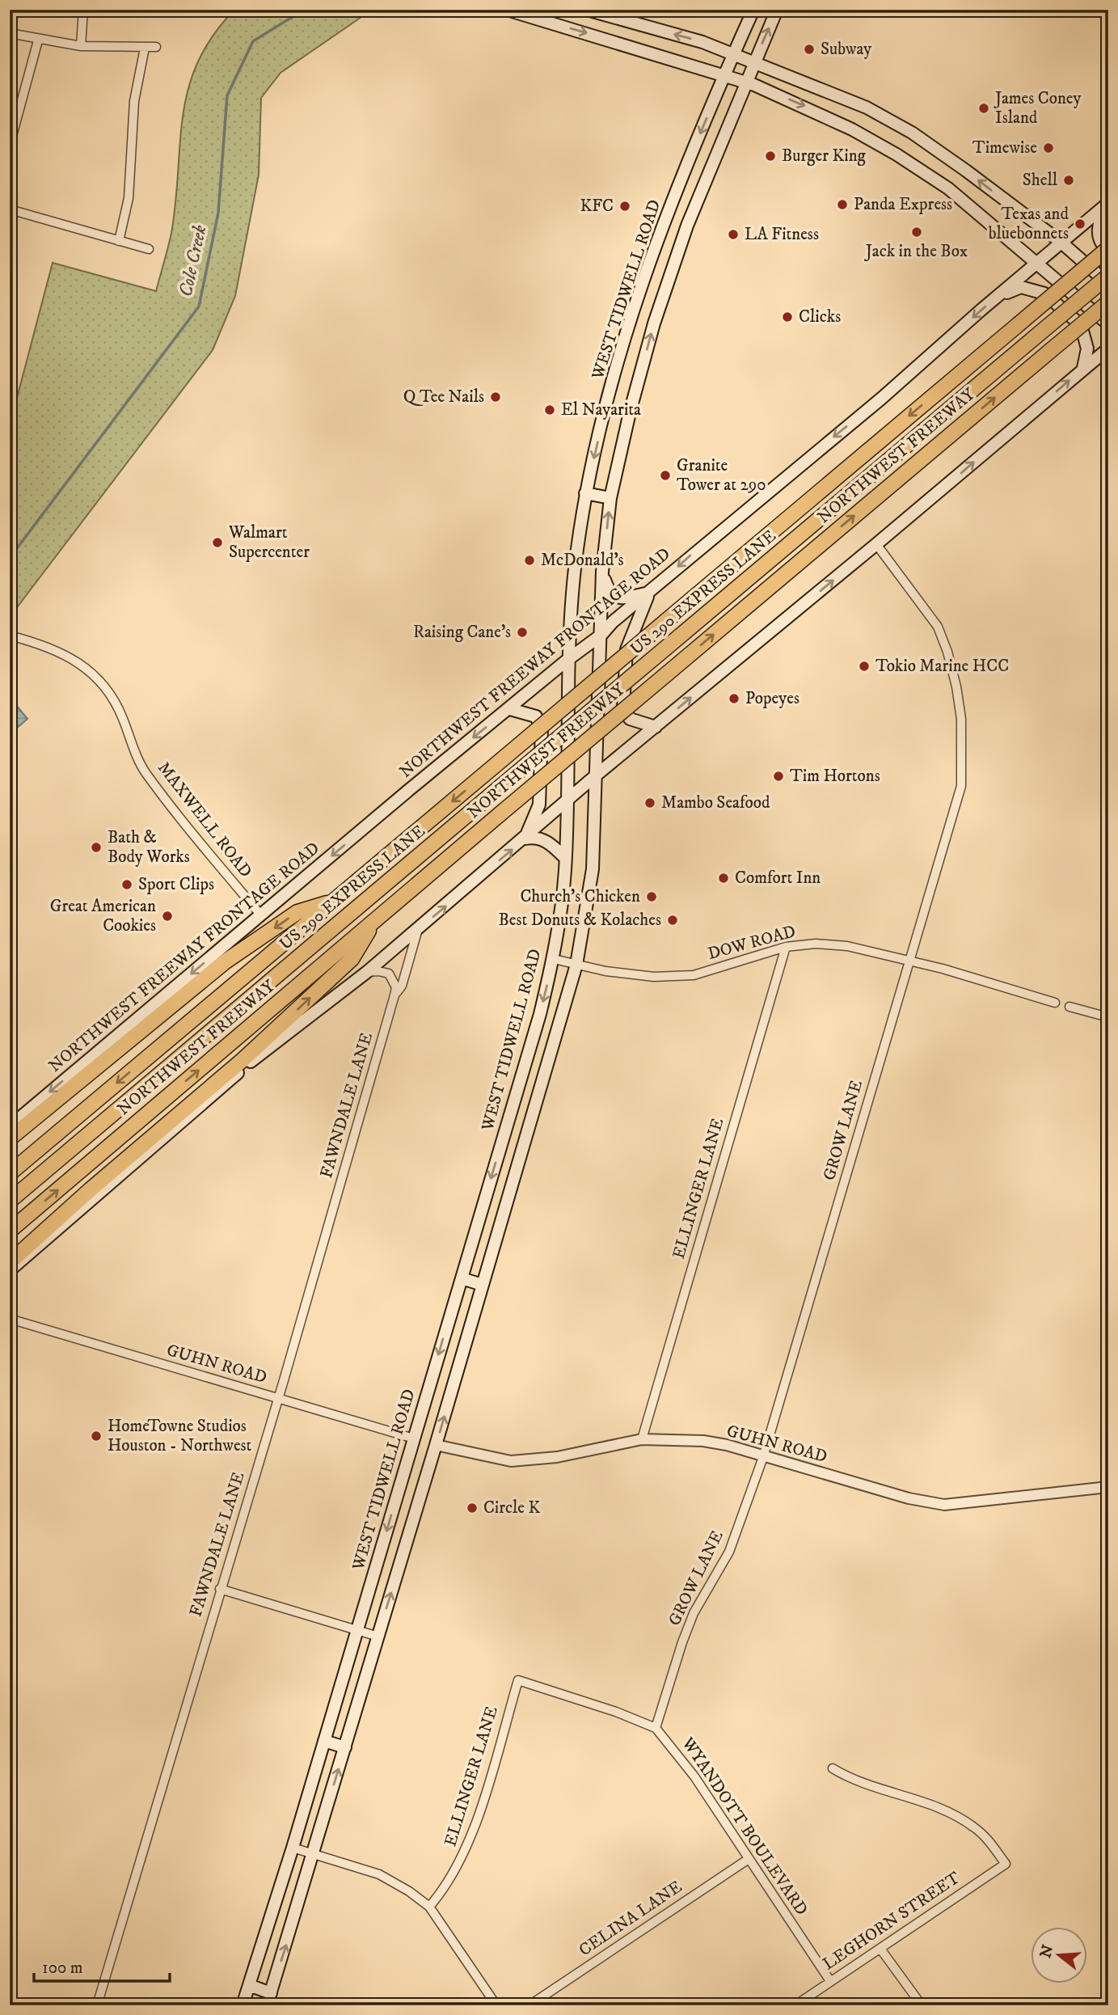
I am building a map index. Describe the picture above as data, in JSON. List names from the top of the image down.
{
  "streets": {
    "highway": ["NORTHWEST FREEWAY", "US 290 EXPRESS LANE"],
    "main road": ["WEST TIDWELL ROAD", "NORTHWEST FREEWAY FRONTAGE ROAD"],
    "street": [
      "MAXWELL ROAD",
      "DOW ROAD",
      "FAWNDALE LANE",
      "GROW LANE",
      "ELLINGER LANE",
      "GUHN ROAD",
      "WYANDOTT BOULEVARD",
      "CELINA LANE",
      "LEGHORN STREET"
    ]
  },
  "crossings": [
    ["WEST TIDWELL ROAD", "NORTHWEST FREEWAY FRONTAGE ROAD"],
    ["WEST TIDWELL ROAD", "DOW ROAD"],
    ["WEST TIDWELL ROAD", "GUHN ROAD"],
    ["NORTHWEST FREEWAY FRONTAGE ROAD", "MAXWELL ROAD"],
    ["DOW ROAD", "GROW LANE"],
    ["DOW ROAD", "ELLINGER LANE"],
    ["FAWNDALE LANE", "GUHN ROAD"],
    ["GROW LANE", "GUHN ROAD"],
    ["GROW LANE", "WYANDOTT BOULEVARD"],
    ["ELLINGER LANE", "GUHN ROAD"],
    ["ELLINGER LANE", "WYANDOTT BOULEVARD"],
    ["WYANDOTT BOULEVARD", "CELINA LANE"],
    ["WYANDOTT BOULEVARD", "LEGHORN STREET"]
  ],
  "one_way": ["NORTHWEST FREEWAY FRONTAGE ROAD"],
  "water": ["Cole Creek"],
  "places": [
    "Subway",
    "James Coney Island",
    "Timewise",
    "Burger King",
    "Shell",
    "Panda Express",
    "KFC",
    "Texas and bluebonnets",
    "Jack in the Box",
    "LA Fitness",
    "Clicks",
    "Q Tee Nails",
    "El Nayarita",
    "Granite Tower at 290",
    "Walmart Supercenter",
    "McDonald's",
    "Raising Cane's",
    "Tokio Marine HCC",
    "Popeyes",
    "Tim Hortons",
    "Mambo Seafood",
    "Bath & Body Works",
    "Comfort Inn",
    "Sport Clips",
    "Church's Chicken",
    "Great American Cookies",
    "Best Donuts & Kolaches",
    "HomeTowne Studios Houston - Northwest",
    "Circle K"
  ],
  "scale_bar": "100 m",
  "north": "left"
}
